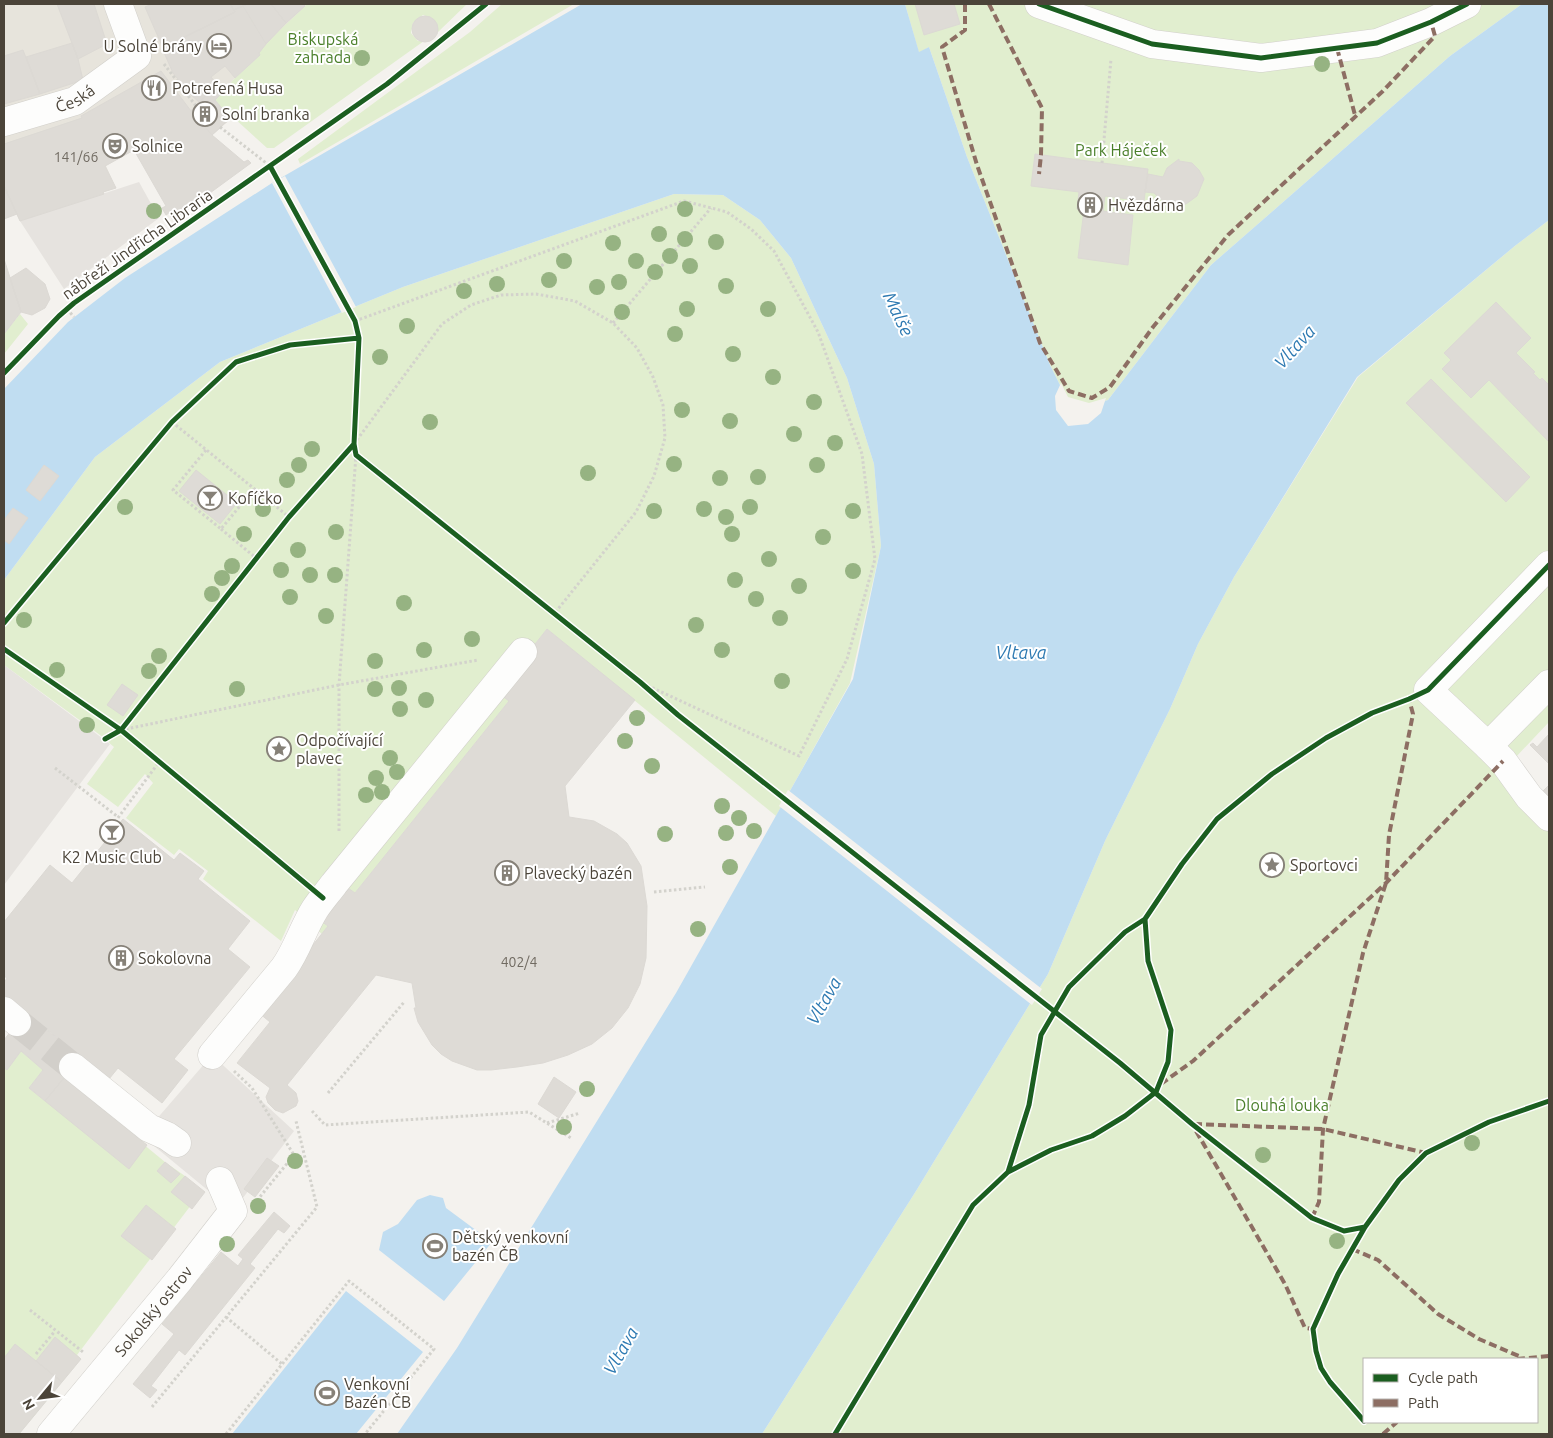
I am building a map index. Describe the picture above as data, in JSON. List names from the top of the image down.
{
  "streets": {
    "street": ["Česká", "Sokolský ostrov"],
    "cycle path": ["nábřeží Jindřicha Libraria"]
  },
  "water": ["Malše", "Vltava"],
  "parks": ["Biskupská zahrada", "Park Háječek", "Dlouhá louka"],
  "places": {
    "hotel": ["U Solné brány"],
    "restaurant": ["Potrefená Husa"],
    "building": [
      "Solní branka",
      "Hvězdárna",
      "Plavecký bazén",
      "Sokolovna"
    ],
    "theatre": ["Solnice"],
    "bar": ["Kofíčko", "K2 Music Club"],
    "place": ["Odpočívající plavec", "Sportovci"],
    "sports": ["Dětský venkovní bazén ČB", "Venkovní Bazén ČB"]
  },
  "house_numbers": ["141/66", "402/4"],
  "legend": ["Cycle path", "Path"],
  "north": "bottom left"
}
